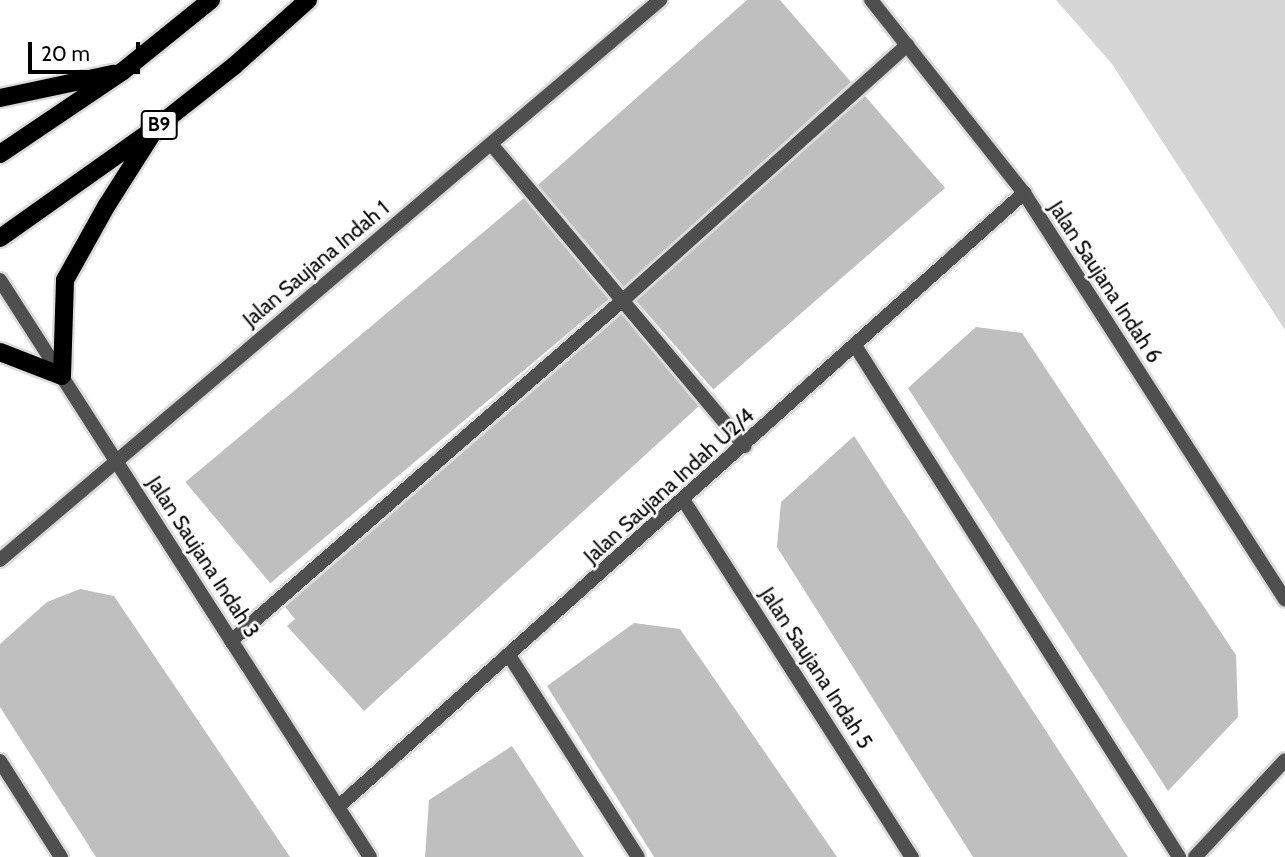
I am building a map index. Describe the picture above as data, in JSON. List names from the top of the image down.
{
  "streets": {
    "main road": ["B9"],
    "street": [
      "Jalan Saujana Indah 1",
      "Jalan Saujana Indah 6",
      "Jalan Saujana Indah U2/4",
      "Jalan Saujana Indah 3",
      "Jalan Saujana Indah 5"
    ]
  },
  "crossings": [
    ["Jalan Saujana Indah 1", "Jalan Saujana Indah 3"],
    ["Jalan Saujana Indah 6", "Jalan Saujana Indah U2/4"],
    ["Jalan Saujana Indah U2/4", "Jalan Saujana Indah 3"],
    ["Jalan Saujana Indah U2/4", "Jalan Saujana Indah 5"]
  ],
  "scale_bar": "20 m"
}
